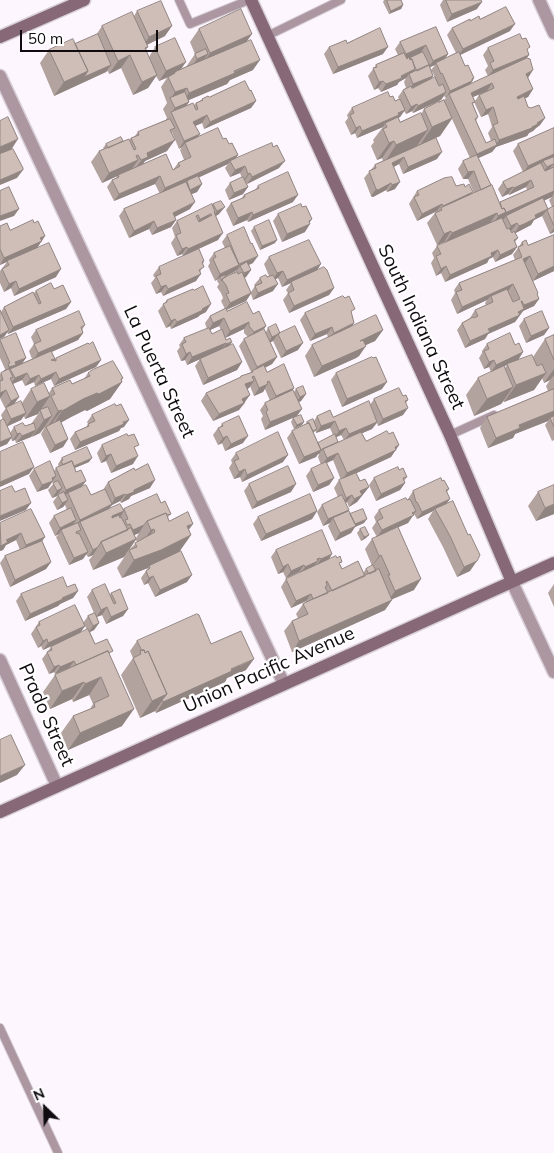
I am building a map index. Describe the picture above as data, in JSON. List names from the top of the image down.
{
  "streets": {
    "street": [
      "South Indiana Street",
      "La Puerta Street",
      "Union Pacific Avenue",
      "Prado Street"
    ]
  },
  "crossings": [
    ["South Indiana Street", "Union Pacific Avenue"],
    ["La Puerta Street", "Union Pacific Avenue"],
    ["Union Pacific Avenue", "Prado Street"]
  ],
  "scale_bar": "50 m",
  "north": "top left"
}
